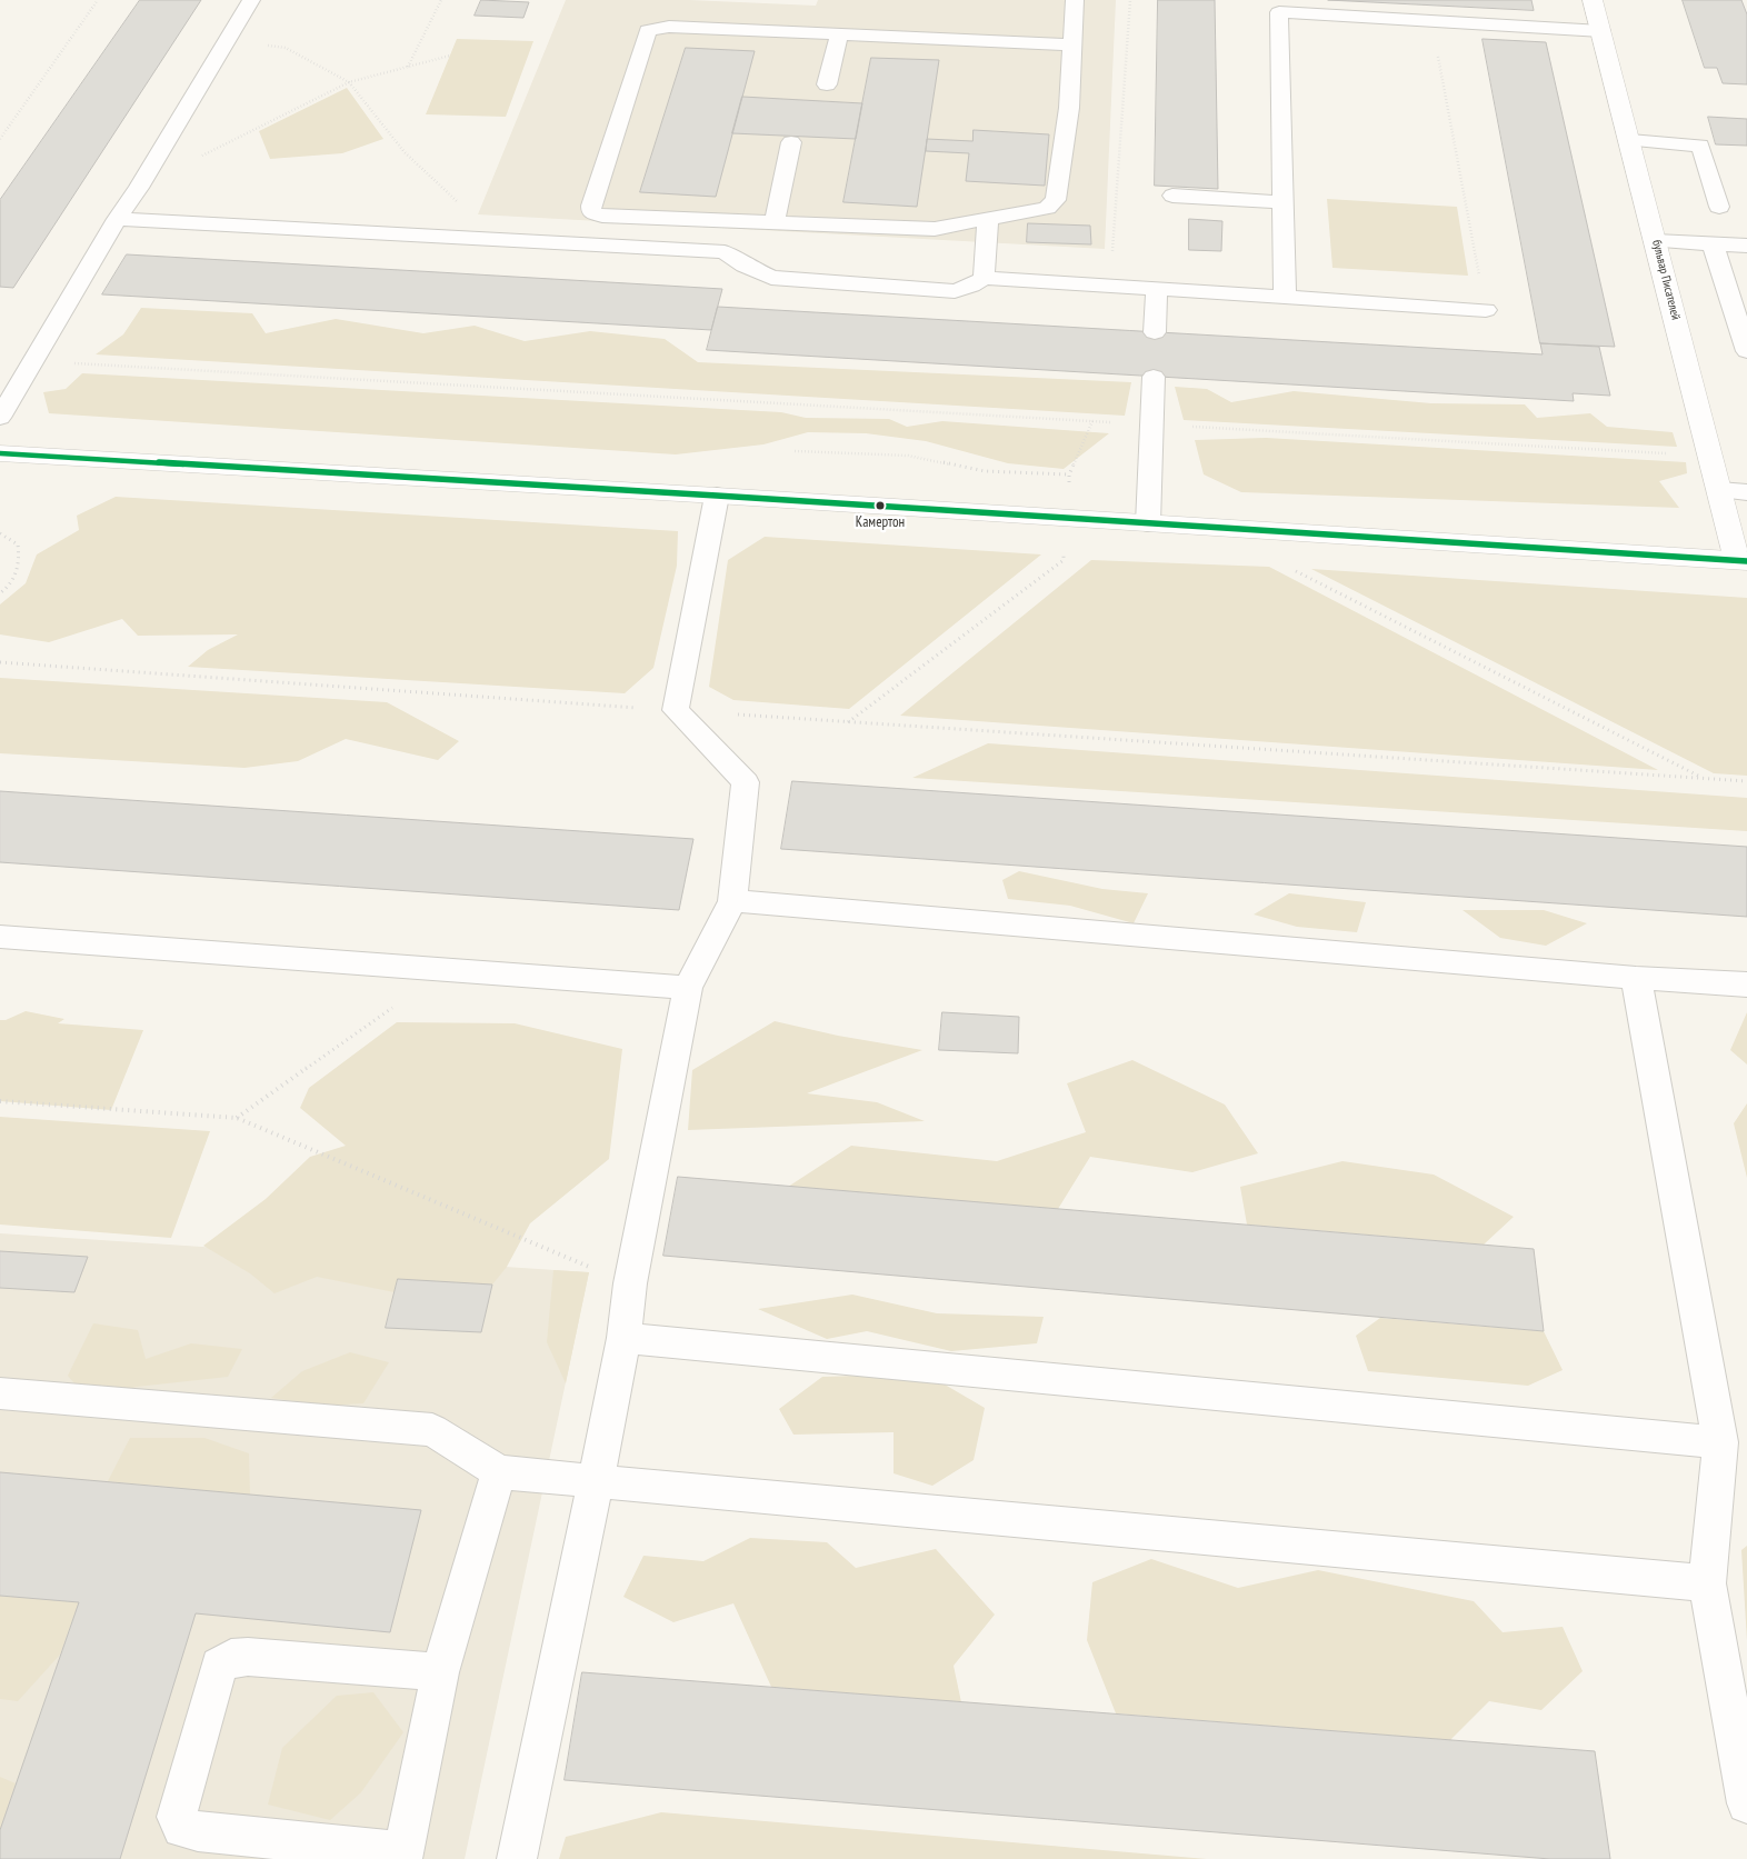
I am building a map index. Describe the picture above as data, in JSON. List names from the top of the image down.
{
  "streets": {
    "main road": ["бульвар Писателей"]
  },
  "places": ["Камертон"]
}
